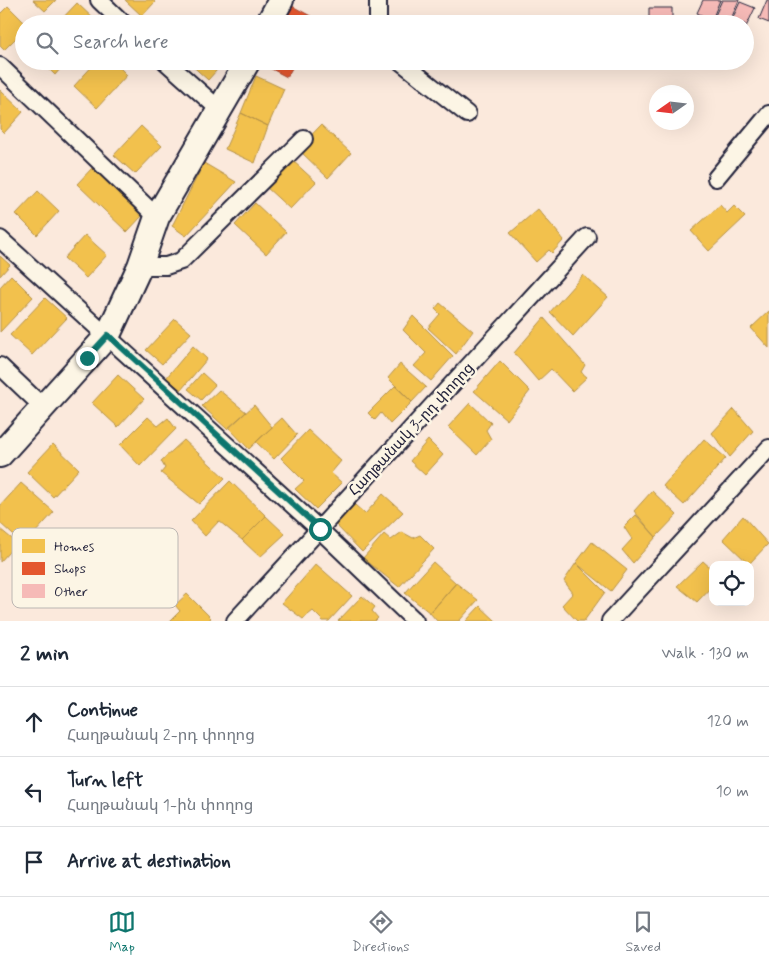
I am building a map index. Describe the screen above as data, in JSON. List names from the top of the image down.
{
  "streets": {
    "street": ["Հաղթանակ 3-րդ փողոց"]
  },
  "legend": ["Homes", "Shops", "Other"],
  "north": "left",
  "page": {
    "search": "Search here",
    "heading": ["2 min", "Walk · 130 m"],
    "list": [
      ["Continue", "Հաղթանակ 2-րդ փողոց", "120 m"],
      ["Turn left", "Հաղթանակ 1-ին փողոց", "10 m"],
      "Arrive at destination"
    ],
    "nav": ["Map", "Directions", "Saved"]
  }
}
